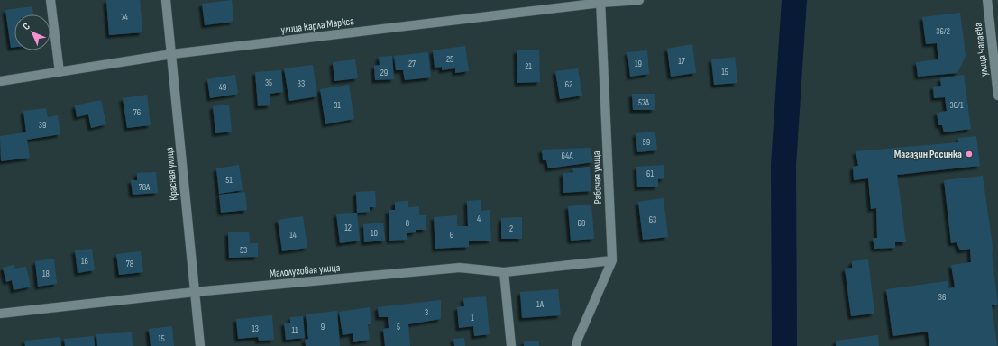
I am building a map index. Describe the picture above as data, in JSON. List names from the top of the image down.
{
  "streets": {
    "street": [
      "улица Карла Маркса",
      "улица Чапаева",
      "Красная улица",
      "Рабочая улица",
      "Малолуговая улица"
    ]
  },
  "crossings": [
    ["улица Карла Маркса", "Красная улица"],
    ["улица Карла Маркса", "Рабочая улица"],
    ["Красная улица", "Малолуговая улица"],
    ["Рабочая улица", "Малолуговая улица"]
  ],
  "places": ["Магазин Росинка"],
  "house_numbers": [
    "74",
    "36/2",
    "25",
    "17",
    "27",
    "19",
    "21",
    "15",
    "29",
    "35",
    "33",
    "62",
    "49",
    "57А",
    "31",
    "36/1",
    "76",
    "39",
    "59",
    "64А",
    "61",
    "51",
    "78А",
    "4",
    "63",
    "8",
    "68",
    "12",
    "2",
    "10",
    "14",
    "6",
    "53",
    "16",
    "78",
    "18",
    "36",
    "1А",
    "3",
    "1",
    "9",
    "5",
    "13",
    "11",
    "15"
  ],
  "north": "top left"
}
